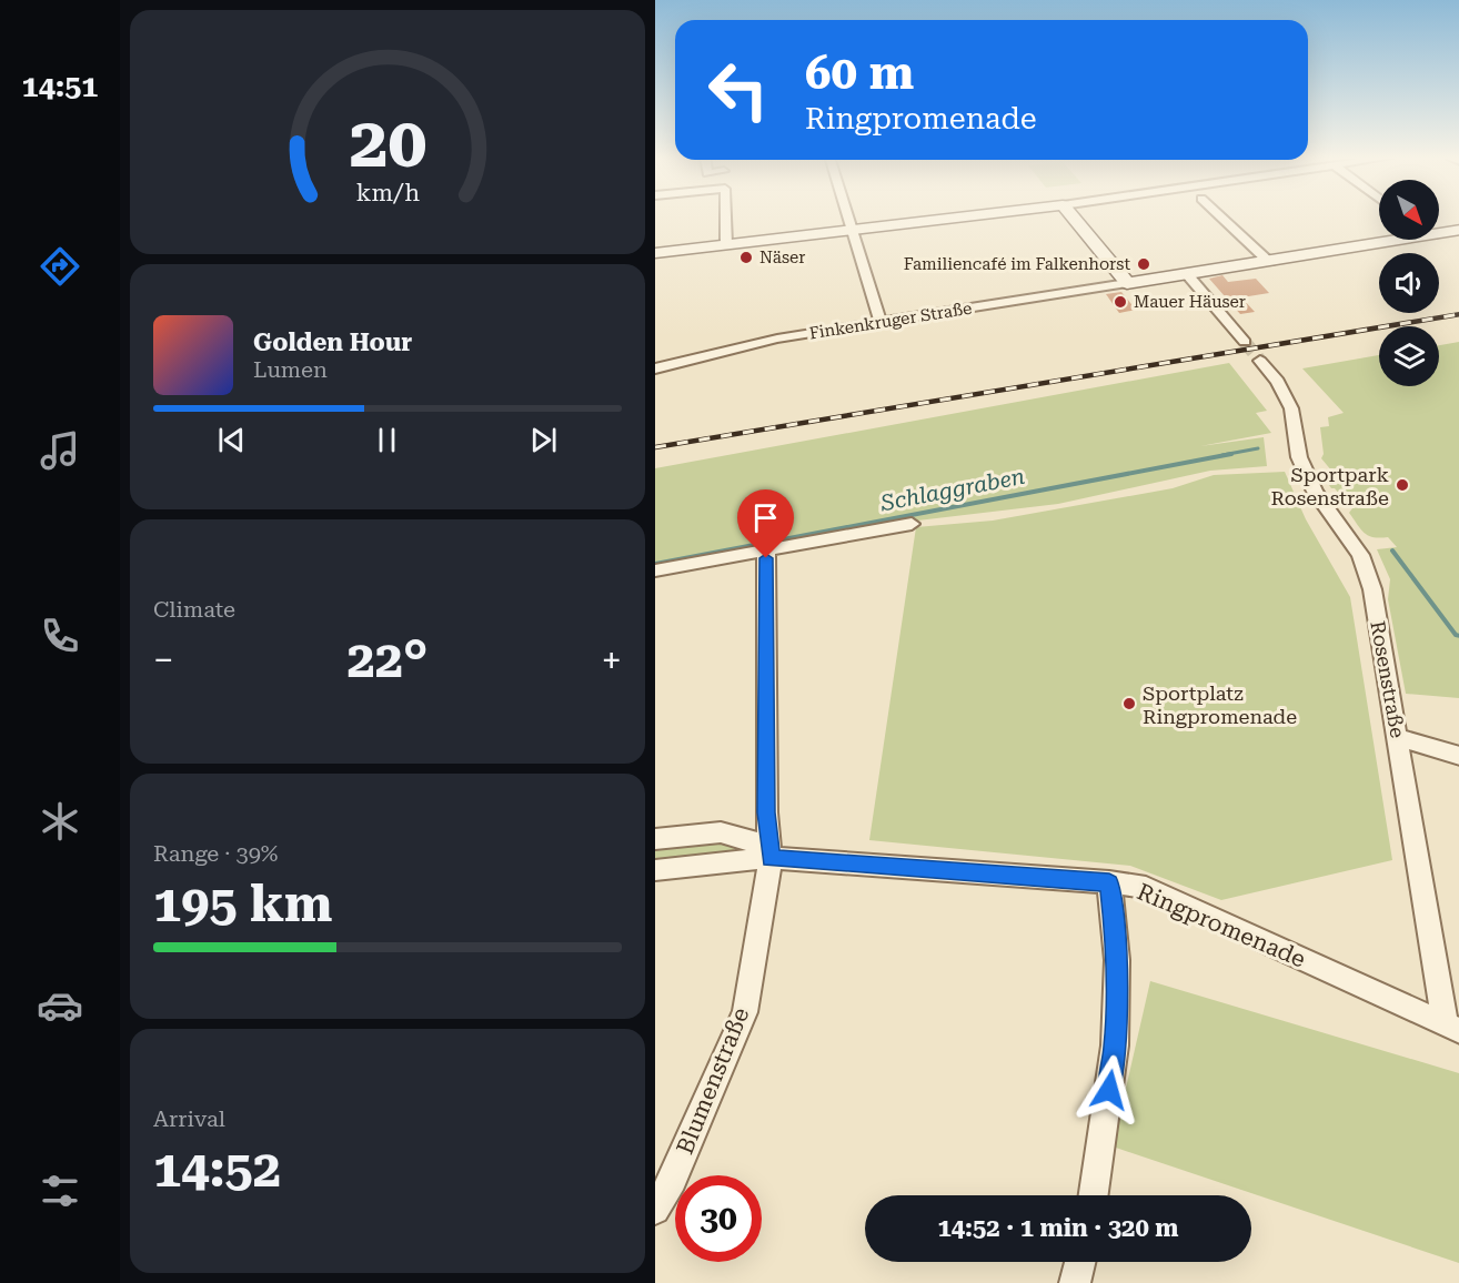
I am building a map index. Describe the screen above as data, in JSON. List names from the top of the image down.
{
  "streets": {
    "street": [
      "Finkenkruger Straße",
      "Rosenstraße",
      "Ringpromenade",
      "Blumenstraße"
    ]
  },
  "crossings": [
    ["Rosenstraße", "Ringpromenade"],
    ["Ringpromenade", "Blumenstraße"]
  ],
  "water": ["Schlaggraben"],
  "places": [
    "Näser",
    "Familiencafé im Falkenhorst",
    "Mauer Häuser",
    "Sportpark Rosenstraße",
    "Sportplatz Ringpromenade"
  ],
  "north": "bottom right",
  "page": {
    "tabs": "14:51",
    "turn": ["60 m", "Ringpromenade"],
    "song": ["Golden Hour", "Lumen"],
    "tile": [
      "Climate",
      ["Range · 39%", "195 km"],
      ["Arrival", "14:52"]
    ],
    "heat": ["−", "22°", "+"],
    "limit": "30",
    "trip": "14:52 · 1 min · 320 m",
    "gauge": ["20", "km/h"]
  }
}
